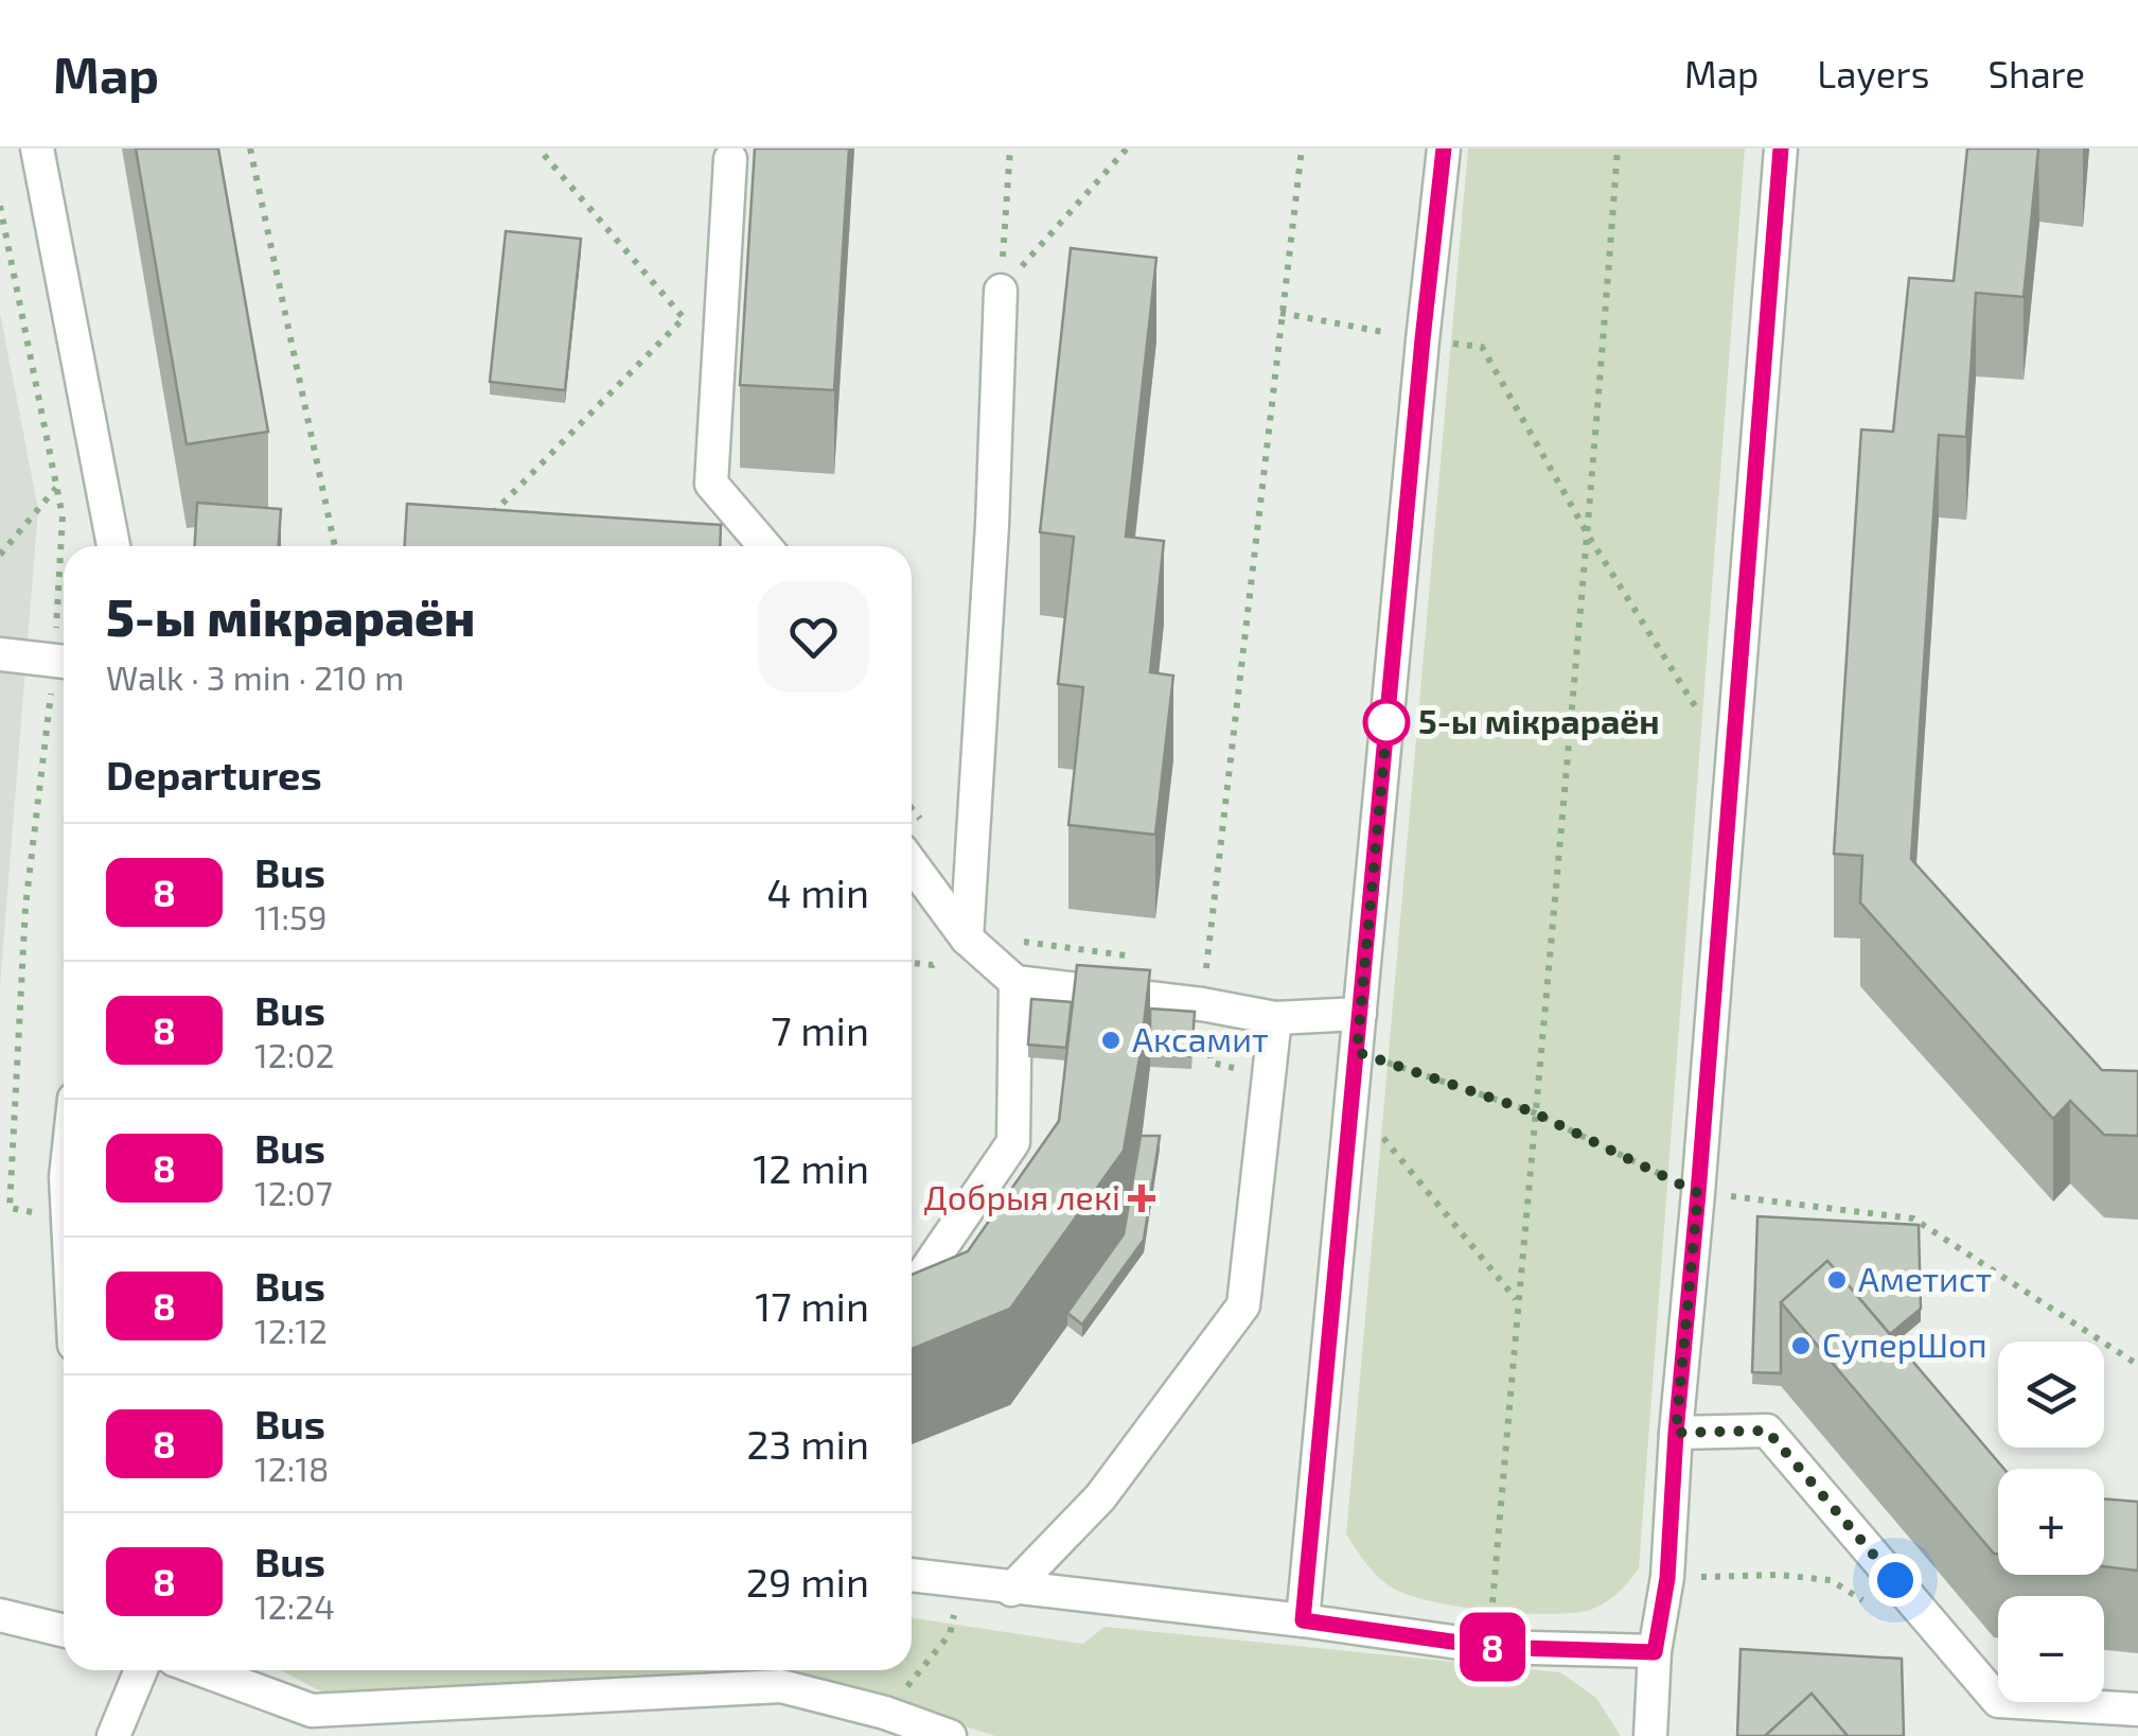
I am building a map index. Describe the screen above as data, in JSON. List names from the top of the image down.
{
  "places": {
    "other": [
      "5-ы мікрараён",
      "Аксамит",
      "Аметист",
      "СуперШоп"
    ],
    "health": ["Добрыя лекi"]
  },
  "lines": ["bus line 8"],
  "page": {
    "header": "Map",
    "nav": ["Map", "Layers", "Share"],
    "on_map": "8",
    "heading": [
      ["5-ы мікрараён", "Walk · 3 min · 210 m"],
      "Departures"
    ],
    "list": [
      {
        "mark": "8",
        "name": "Bus",
        "note": "11:59",
        "value": "4 min"
      },
      {
        "mark": "8",
        "name": "Bus",
        "note": "12:02",
        "value": "7 min"
      },
      {
        "mark": "8",
        "name": "Bus",
        "note": "12:07",
        "value": "12 min"
      },
      {
        "mark": "8",
        "name": "Bus",
        "note": "12:12",
        "value": "17 min"
      },
      {
        "mark": "8",
        "name": "Bus",
        "note": "12:18",
        "value": "23 min"
      },
      {
        "mark": "8",
        "name": "Bus",
        "note": "12:24",
        "value": "29 min"
      }
    ],
    "map_buttons": ["+", "−"]
  }
}
